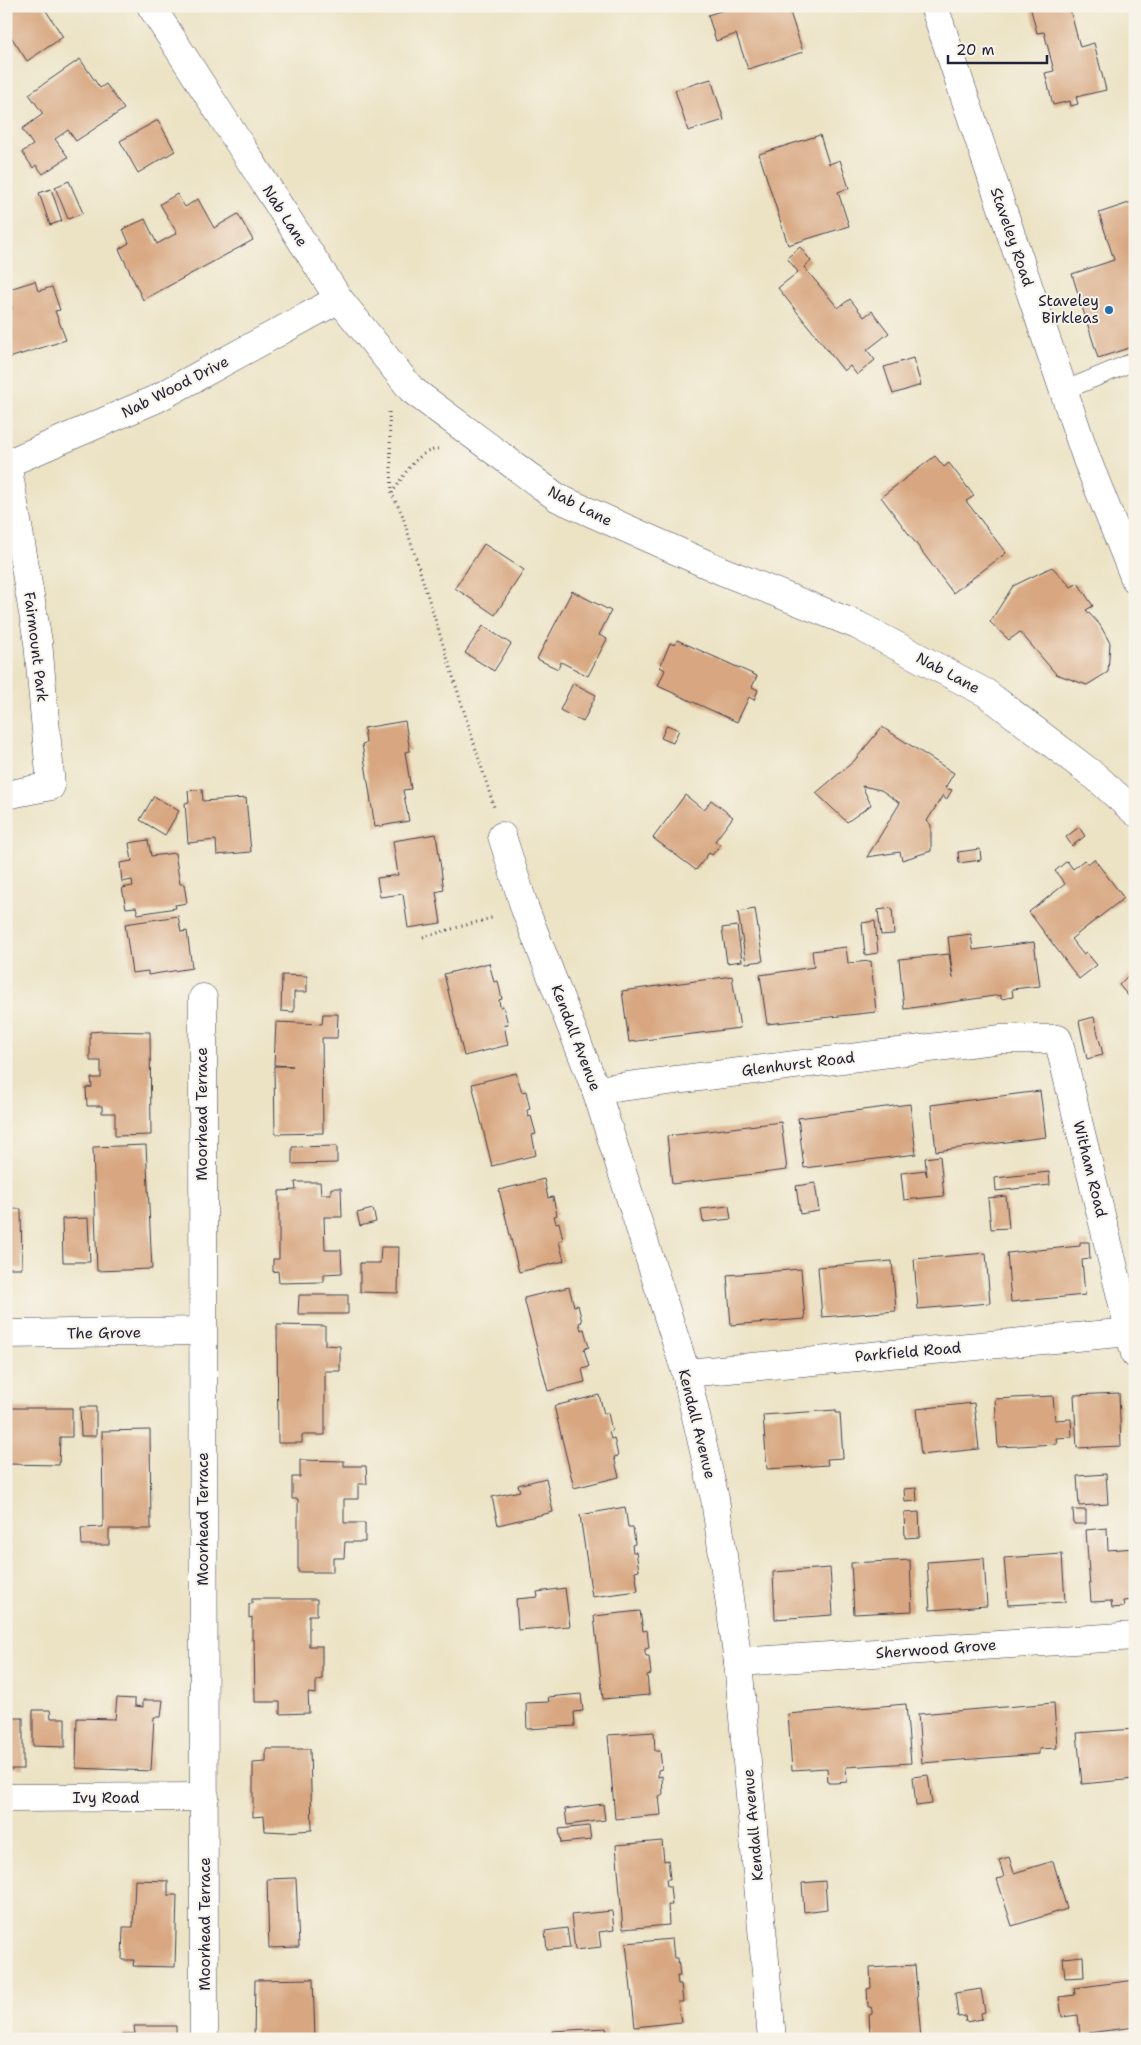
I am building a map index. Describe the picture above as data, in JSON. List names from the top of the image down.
{
  "streets": {
    "street": [
      "Nab Lane",
      "Staveley Road",
      "Nab Wood Drive",
      "Fairmount Park",
      "Kendall Avenue",
      "Glenhurst Road",
      "Moorhead Terrace",
      "Witham Road",
      "The Grove",
      "Parkfield Road",
      "Sherwood Grove",
      "Ivy Road"
    ]
  },
  "crossings": [
    ["Nab Lane", "Nab Wood Drive"],
    ["Nab Wood Drive", "Fairmount Park"],
    ["Kendall Avenue", "Glenhurst Road"],
    ["Kendall Avenue", "Parkfield Road"],
    ["Kendall Avenue", "Sherwood Grove"],
    ["Glenhurst Road", "Witham Road"],
    ["Moorhead Terrace", "The Grove"],
    ["Moorhead Terrace", "Ivy Road"],
    ["Witham Road", "Parkfield Road"]
  ],
  "places": ["Staveley Birkleas"],
  "scale_bar": "20 m"
}
